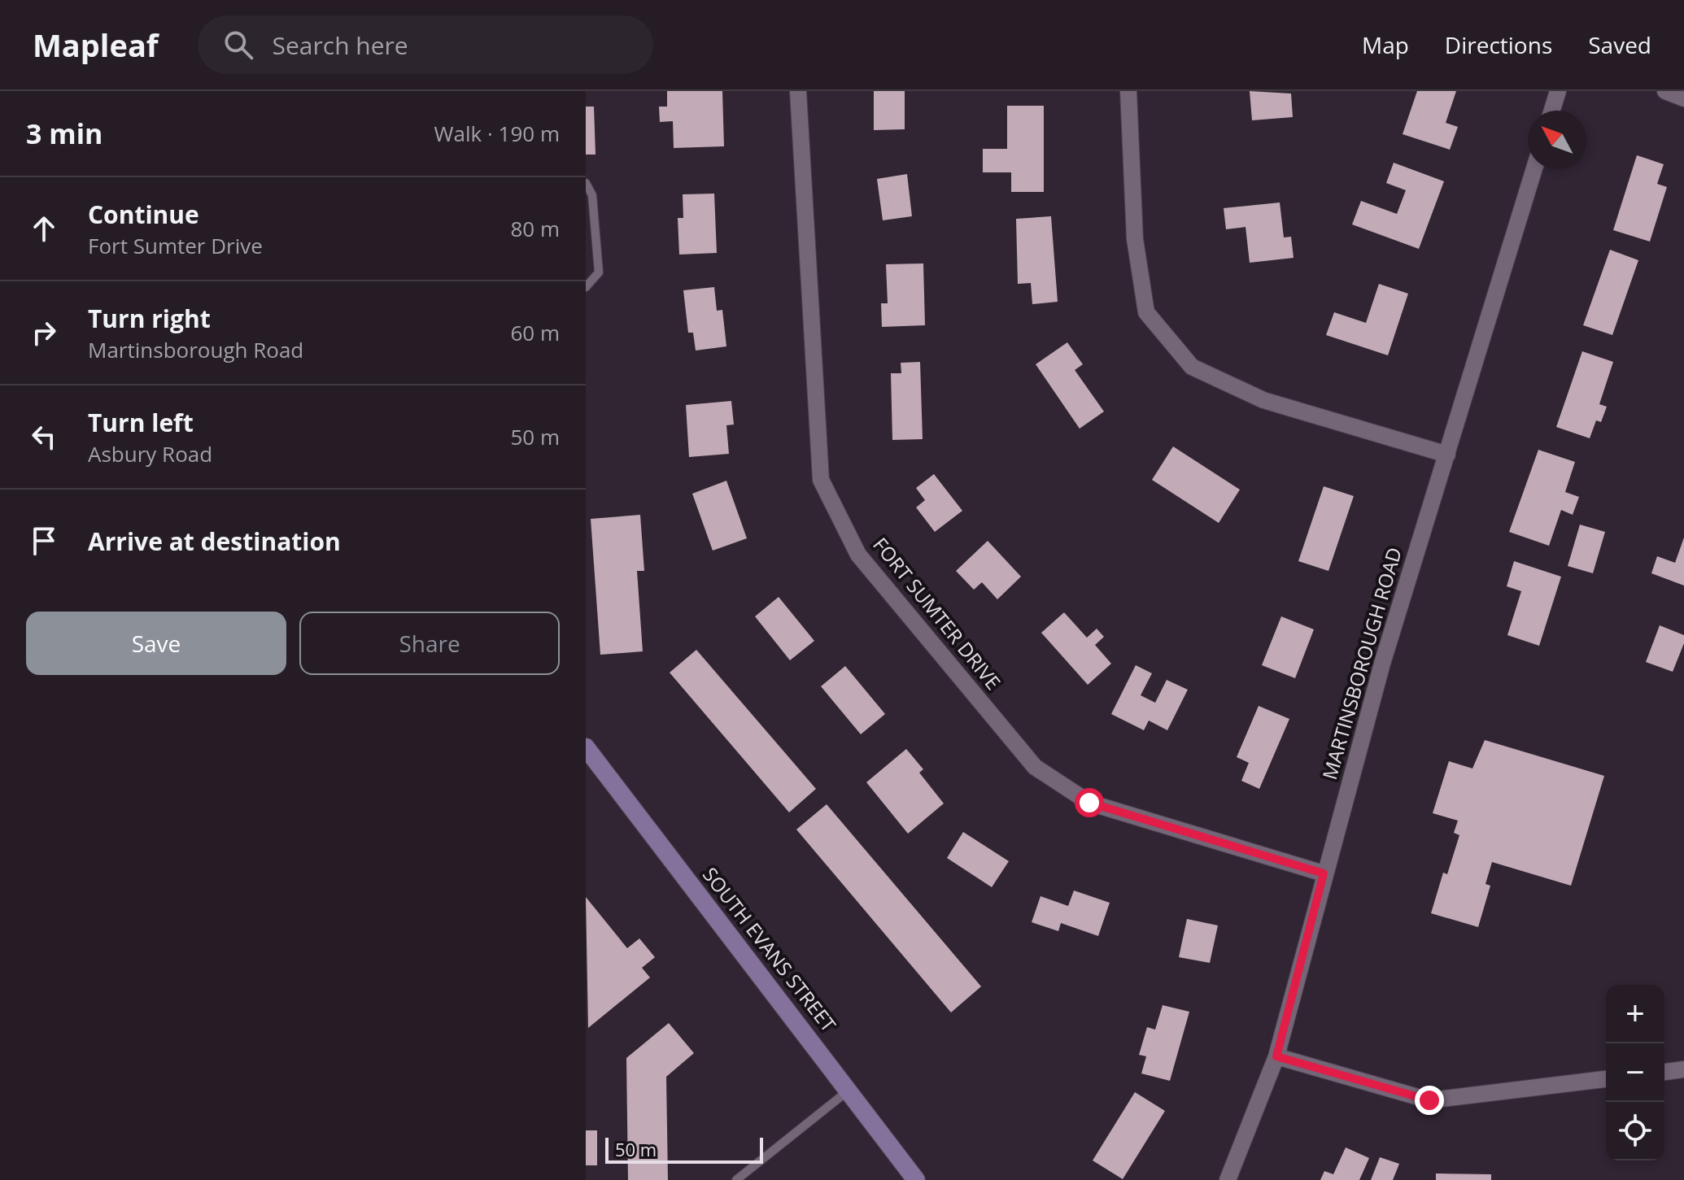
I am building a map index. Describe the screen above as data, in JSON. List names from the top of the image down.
{
  "streets": {
    "main road": ["SOUTH EVANS STREET"],
    "street": ["FORT SUMTER DRIVE", "MARTINSBOROUGH ROAD"]
  },
  "crossings": [
    ["FORT SUMTER DRIVE", "MARTINSBOROUGH ROAD"]
  ],
  "scale_bar": "50 m",
  "north": "top left",
  "page": {
    "header": "Mapleaf",
    "search": "Search here",
    "nav": ["Map", "Directions", "Saved"],
    "heading": ["3 min", "Walk · 190 m"],
    "list": [
      ["Continue", "Fort Sumter Drive", "80 m"],
      ["Turn right", "Martinsborough Road", "60 m"],
      ["Turn left", "Asbury Road", "50 m"],
      "Arrive at destination"
    ],
    "buttons": ["Save", "Share"],
    "map_buttons": ["+", "−"],
    "scale": "50 m"
  }
}
